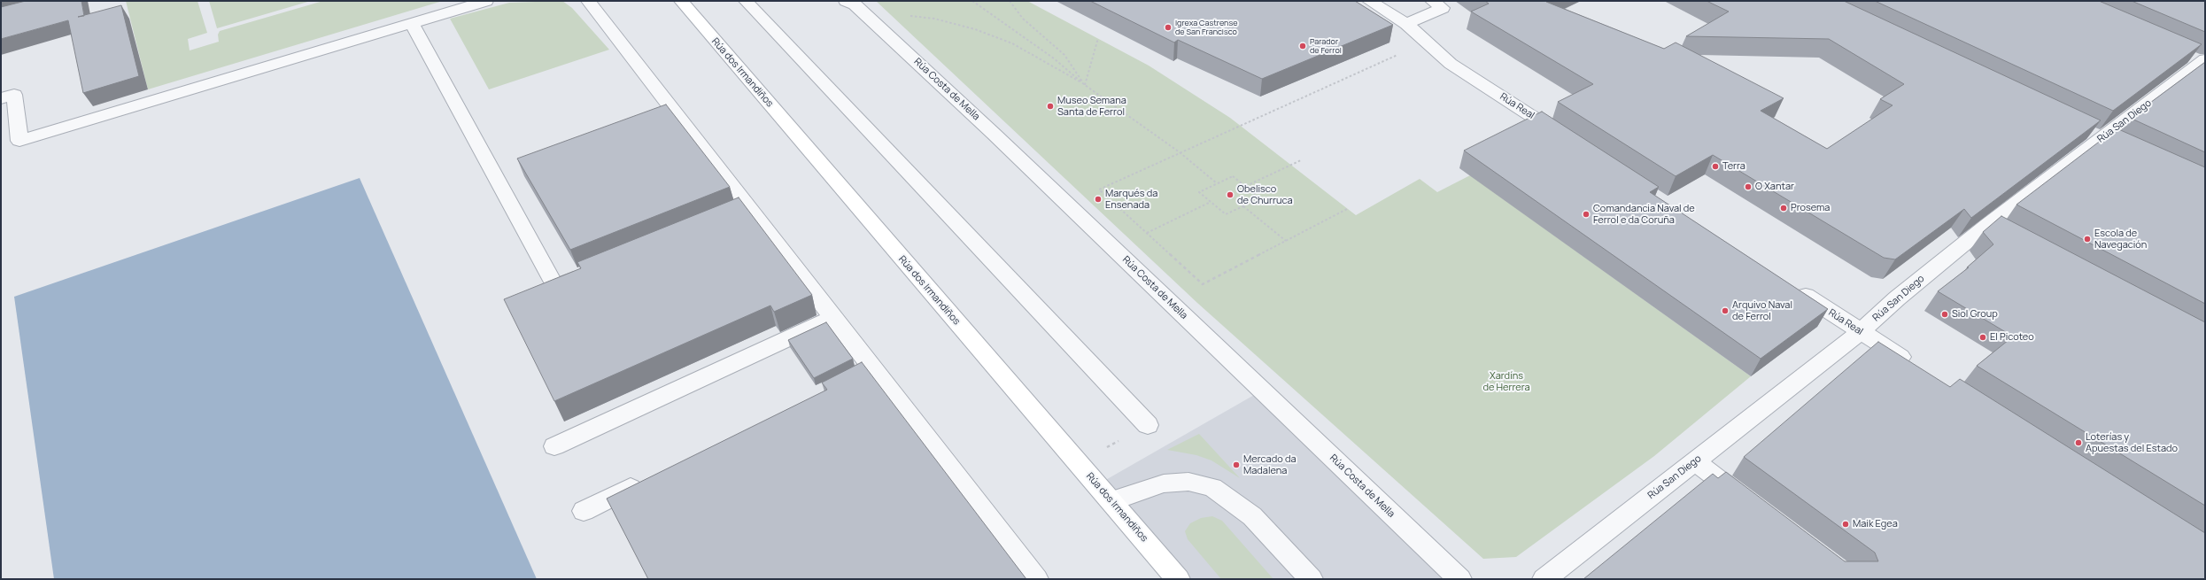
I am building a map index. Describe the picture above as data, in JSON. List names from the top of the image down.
{
  "streets": {
    "main road": ["Rúa dos Irmandiños"],
    "street": ["Rúa Costa de Mella", "Rúa Real", "Rúa San Diego"]
  },
  "crossings": [
    ["Rúa Real", "Rúa San Diego"]
  ],
  "parks": ["Xardíns de Herrera"],
  "places": [
    "Igrexa Castrense de San Francisco",
    "Parador de Ferrol",
    "Museo Semana Santa de Ferrol",
    "Terra",
    "O Xantar",
    "Obelisco de Churruca",
    "Marqués da Ensenada",
    "Prosema",
    "Comandancia Naval de Ferrol e da Coruña",
    "Escola de Navegación",
    "Arquivo Naval de Ferrol",
    "Siol Group",
    "El Picoteo",
    "Loterías y Apuestas del Estado",
    "Mercado da Madalena",
    "Maik Egea"
  ]
}
